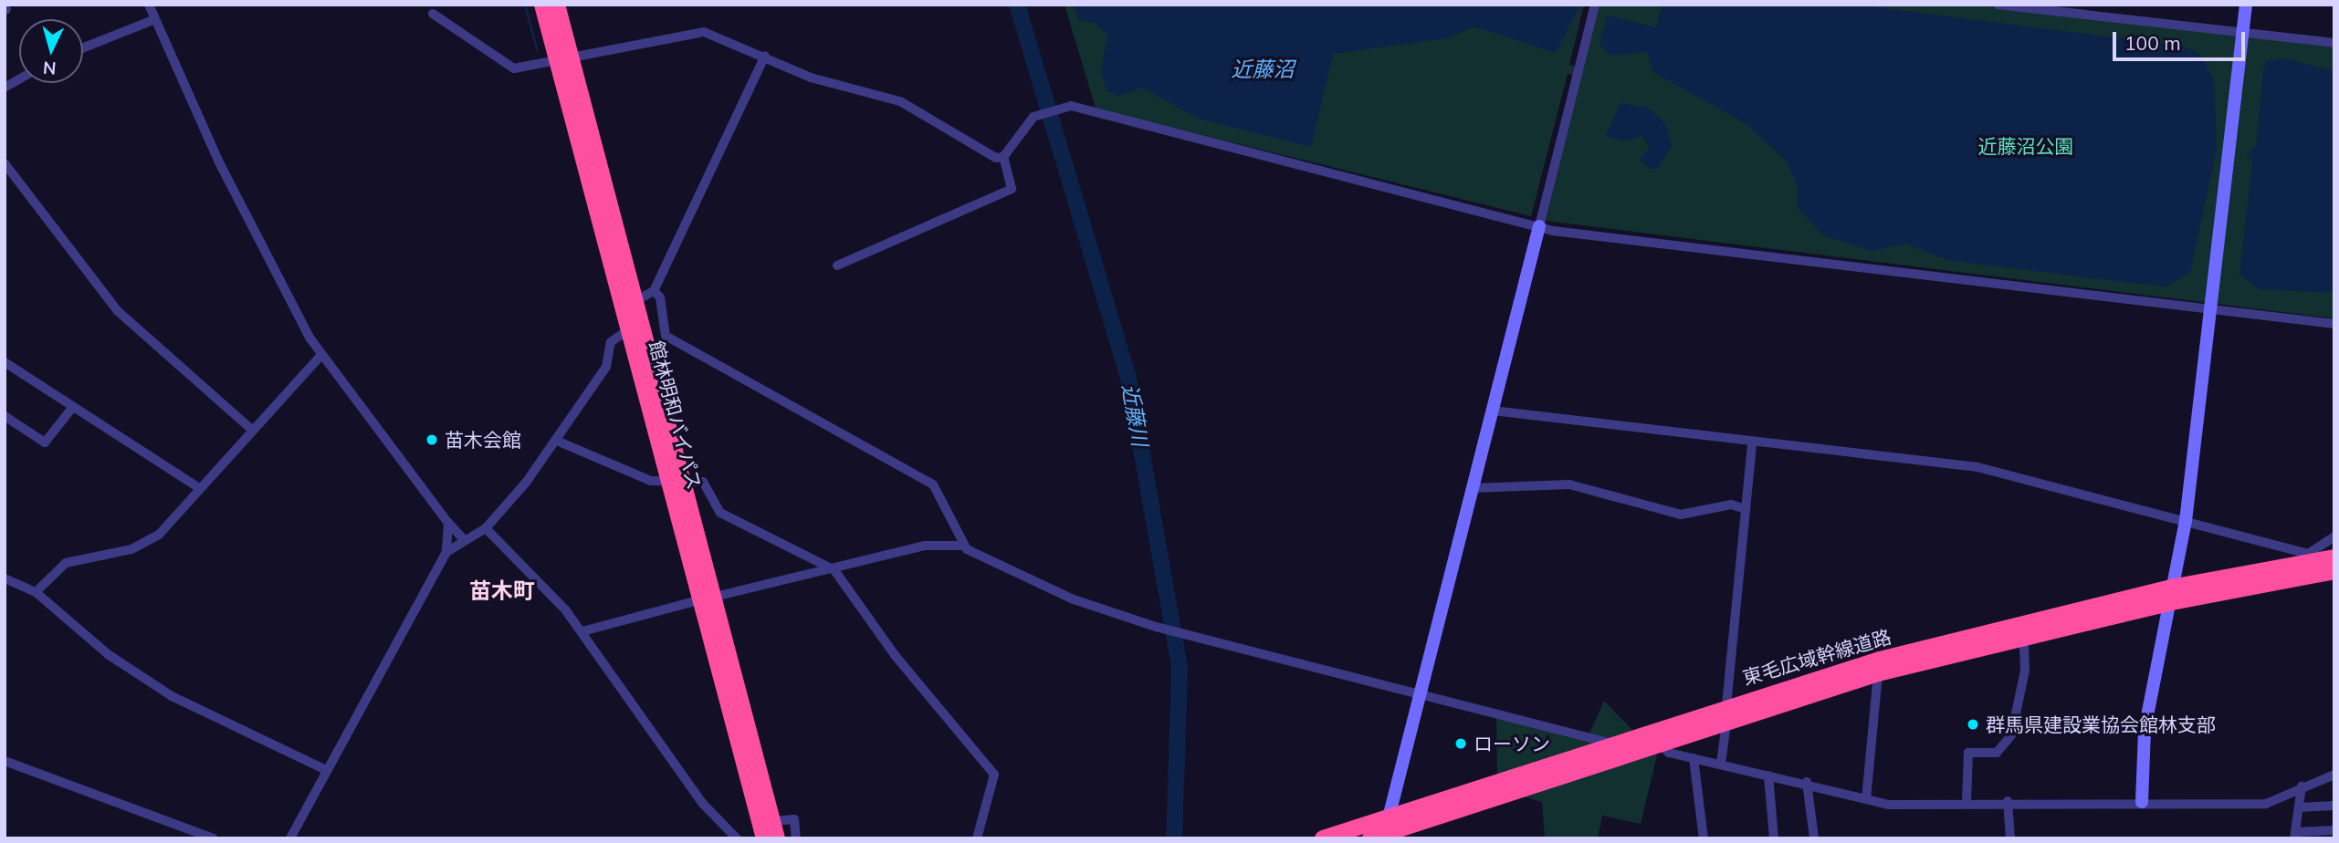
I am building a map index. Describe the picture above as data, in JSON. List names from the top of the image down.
{
  "streets": {
    "highway": ["館林明和バイパス", "東毛広域幹線道路"]
  },
  "districts": ["苗木町"],
  "water": ["近藤沼", "近藤川"],
  "parks": ["近藤沼公園"],
  "places": ["苗木会館", "群馬県建設業協会館林支部", "ローソン"],
  "scale_bar": "100 m",
  "north": "bottom"
}
